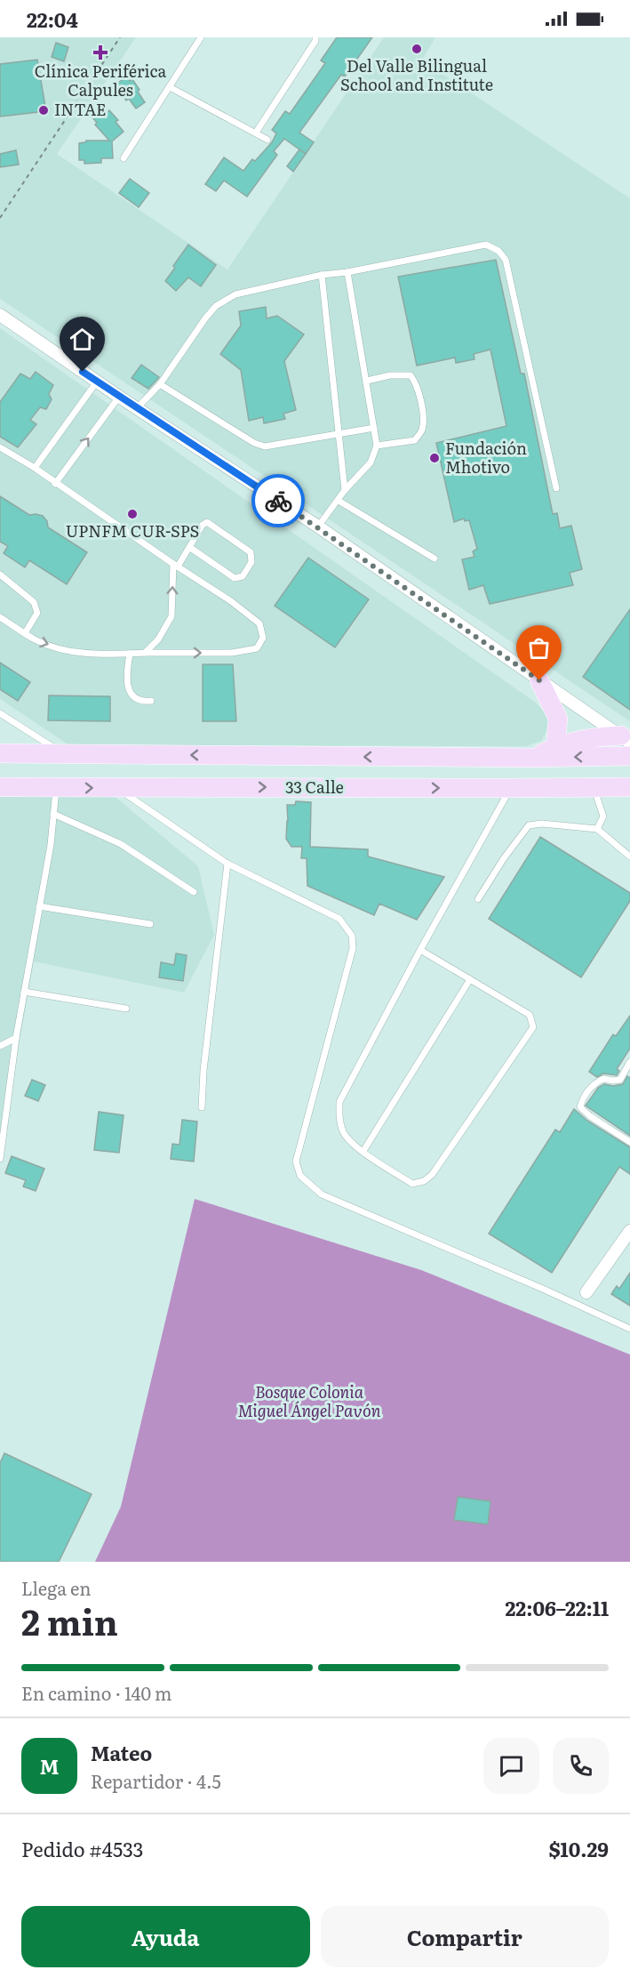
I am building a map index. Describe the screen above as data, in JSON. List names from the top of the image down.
{
  "streets": {
    "main road": ["33 Calle"]
  },
  "parks": ["Bosque Colonia Miguel Ángel Pavón"],
  "places": {
    "other": [
      "Del Valle Bilingual School and Institute",
      "INTAE",
      "Fundación Mhotivo",
      "UPNFM CUR-SPS"
    ],
    "health": ["Clínica Periférica Calpules"]
  },
  "page": {
    "status": "22:04",
    "heading": ["2 min", "Llega en", "22:06–22:11"],
    "panel": [
      "Mateo",
      "Repartidor · 4.5",
      "Pedido #4533",
      "$10.29"
    ],
    "bar": "En camino · 140 m",
    "round": "M",
    "buttons": ["Ayuda", "Compartir"]
  }
}
